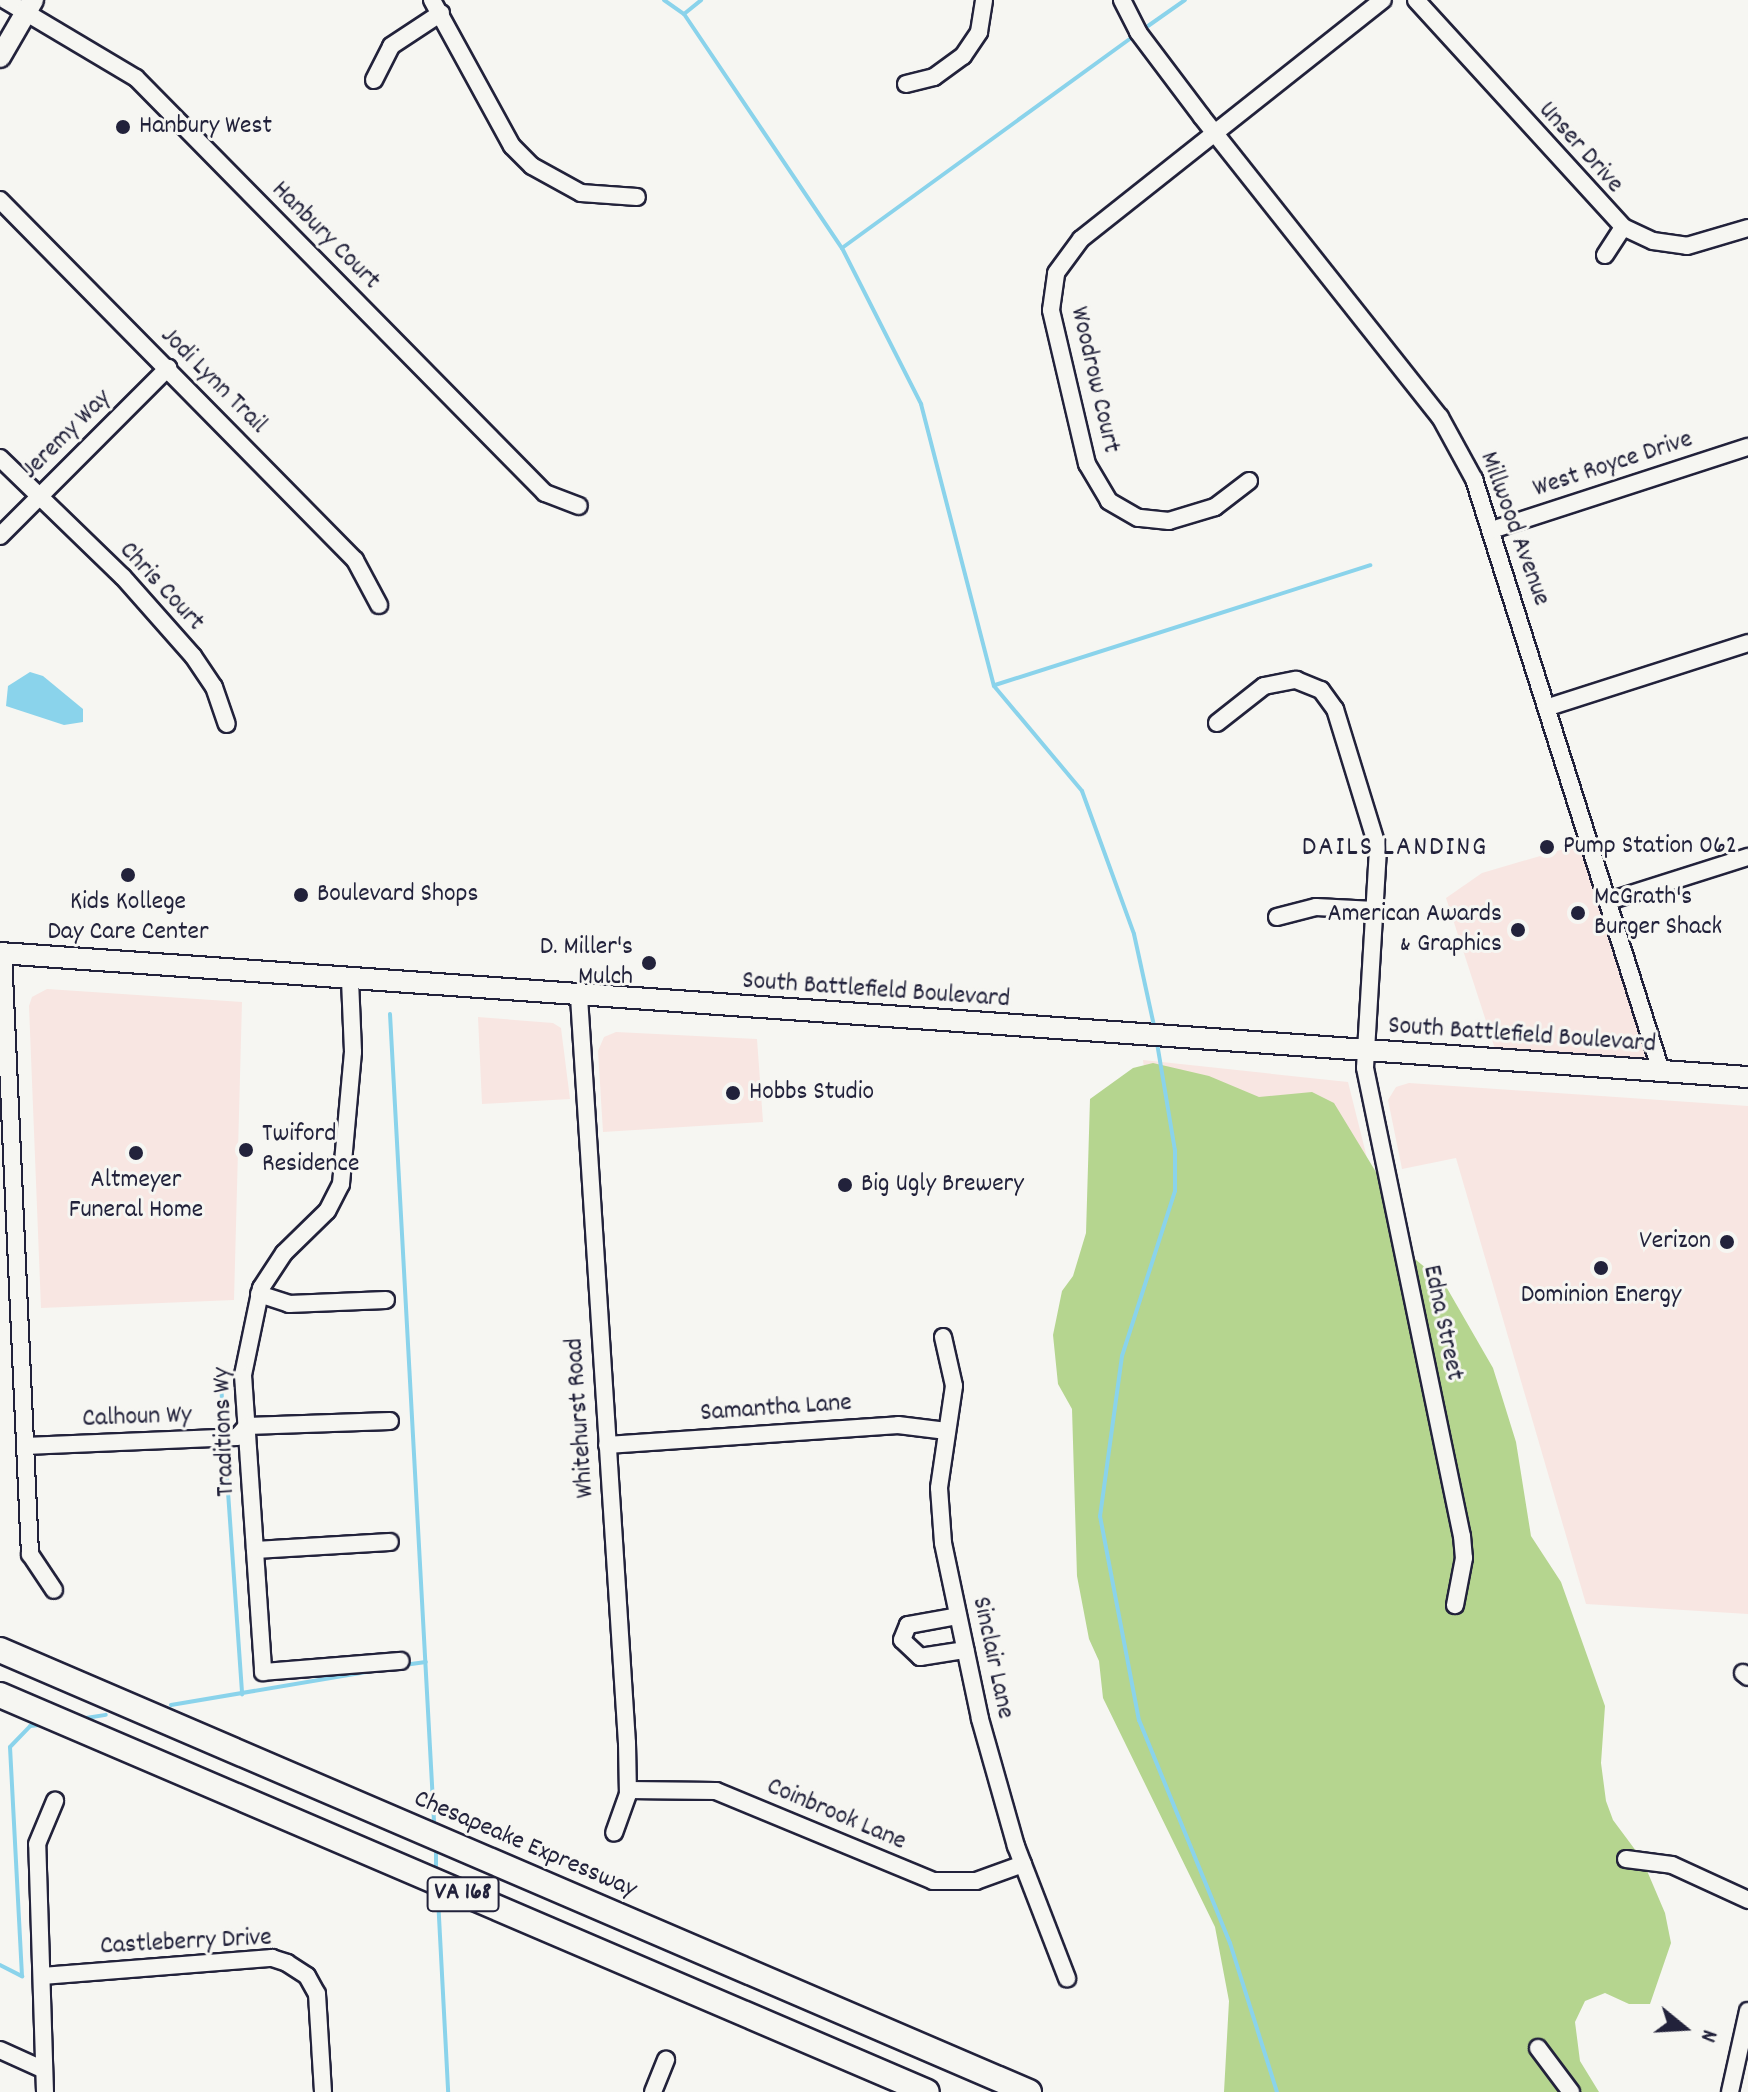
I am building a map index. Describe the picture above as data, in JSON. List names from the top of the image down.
{
  "streets": {
    "highway": ["Chesapeake Expressway", "VA 168"],
    "main road": ["South Battlefield Boulevard"],
    "street": [
      "Unser Drive",
      "Hanbury Court",
      "Woodrow Court",
      "Jodi Lynn Trail",
      "Jeremy Way",
      "West Royce Drive",
      "Millwood Avenue",
      "Chris Court",
      "Edna Street",
      "Samantha Lane",
      "Calhoun Wy",
      "Whitehurst Road",
      "Traditions Wy",
      "Sinclair Lane",
      "Coinbrook Lane",
      "Castleberry Drive"
    ]
  },
  "crossings": [
    ["Woodrow Court", "Millwood Avenue"],
    ["Jodi Lynn Trail", "Jeremy Way"],
    ["Jeremy Way", "Chris Court"],
    ["West Royce Drive", "Millwood Avenue"],
    ["Millwood Avenue", "South Battlefield Boulevard"],
    ["South Battlefield Boulevard", "Edna Street"],
    ["South Battlefield Boulevard", "Whitehurst Road"],
    ["South Battlefield Boulevard", "Traditions Wy"],
    ["Samantha Lane", "Whitehurst Road"],
    ["Samantha Lane", "Sinclair Lane"],
    ["Calhoun Wy", "Traditions Wy"],
    ["Whitehurst Road", "Coinbrook Lane"],
    ["Sinclair Lane", "Coinbrook Lane"]
  ],
  "districts": ["DAILS LANDING"],
  "places": [
    "Hanbury West",
    "Pump Station 062",
    "Kids Kollege Day Care Center",
    "Boulevard Shops",
    "McGrath's Burger Shack",
    "American Awards & Graphics",
    "D. Miller's Mulch",
    "Hobbs Studio",
    "Twiford Residence",
    "Altmeyer Funeral Home",
    "Big Ugly Brewery",
    "Verizon",
    "Dominion Energy"
  ],
  "north": "right"
}
